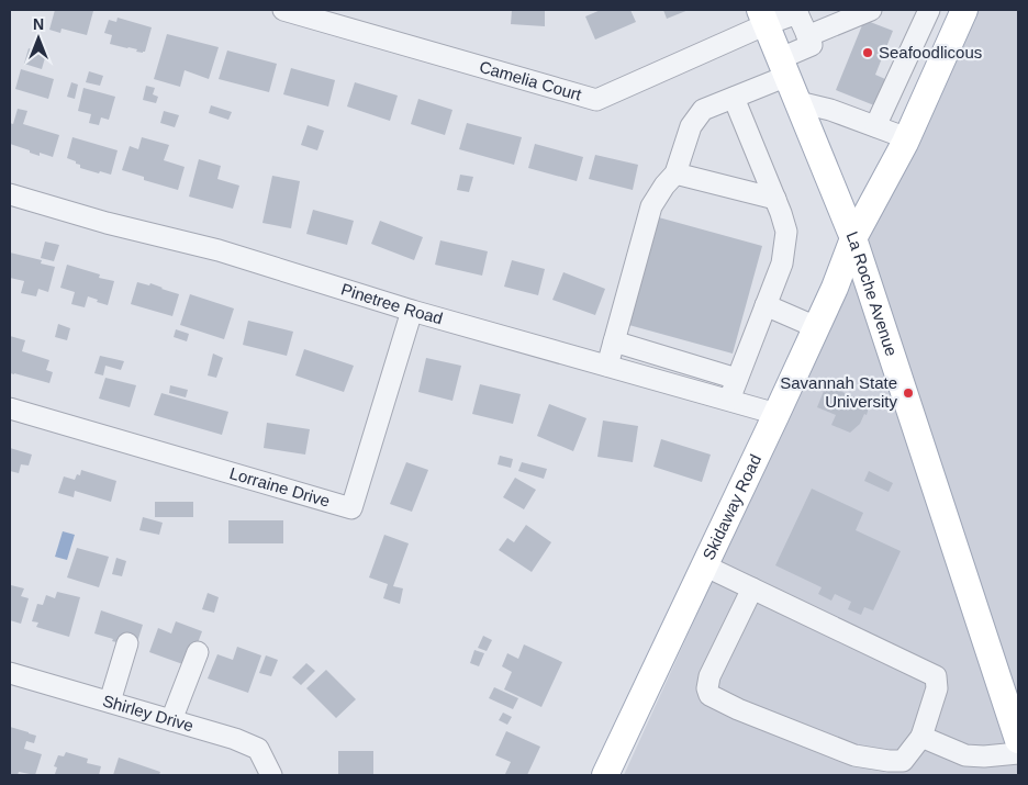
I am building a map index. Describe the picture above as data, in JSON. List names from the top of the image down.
{
  "streets": {
    "main road": ["La Roche Avenue", "Skidaway Road"],
    "street": [
      "Camelia Court",
      "Pinetree Road",
      "Lorraine Drive",
      "Shirley Drive"
    ]
  },
  "crossings": [
    ["Camelia Court", "La Roche Avenue"],
    ["La Roche Avenue", "Skidaway Road"],
    ["Pinetree Road", "Lorraine Drive"],
    ["Pinetree Road", "Skidaway Road"]
  ],
  "places": ["Seafoodlicous", "Savannah State University"],
  "north": "top"
}
